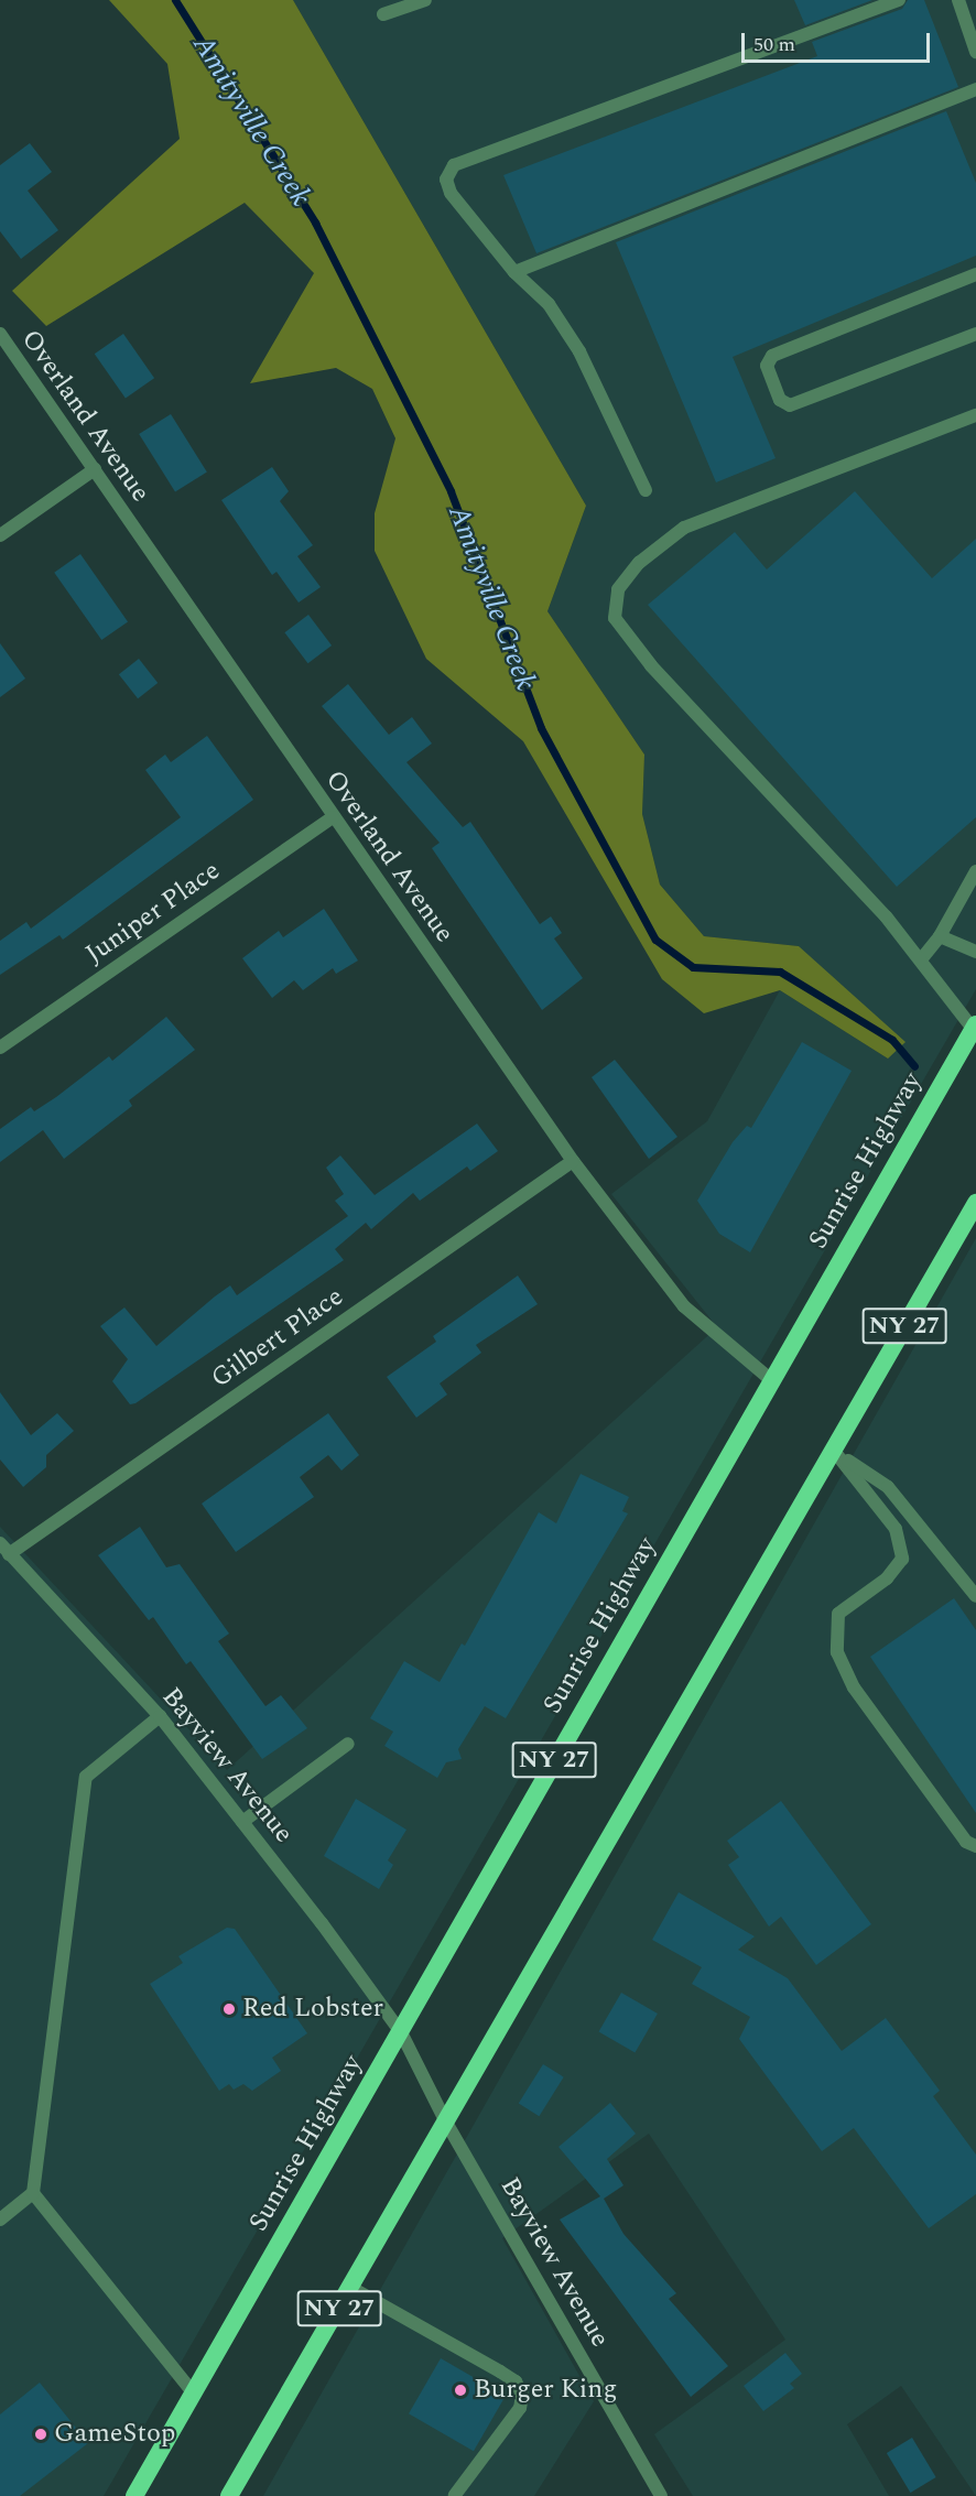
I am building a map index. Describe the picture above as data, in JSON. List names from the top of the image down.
{
  "streets": {
    "highway": ["Sunrise Highway", "NY 27"],
    "street": [
      "Overland Avenue",
      "Juniper Place",
      "Gilbert Place",
      "Bayview Avenue"
    ]
  },
  "crossings": [
    ["Overland Avenue", "Juniper Place"],
    ["Overland Avenue", "Sunrise Highway"],
    ["Overland Avenue", "Gilbert Place"],
    ["Sunrise Highway", "Bayview Avenue"],
    ["NY 27", "Bayview Avenue"],
    ["Gilbert Place", "Bayview Avenue"]
  ],
  "water": ["Amityville Creek"],
  "places": ["Red Lobster", "Burger King", "GameStop"],
  "scale_bar": "50 m"
}
